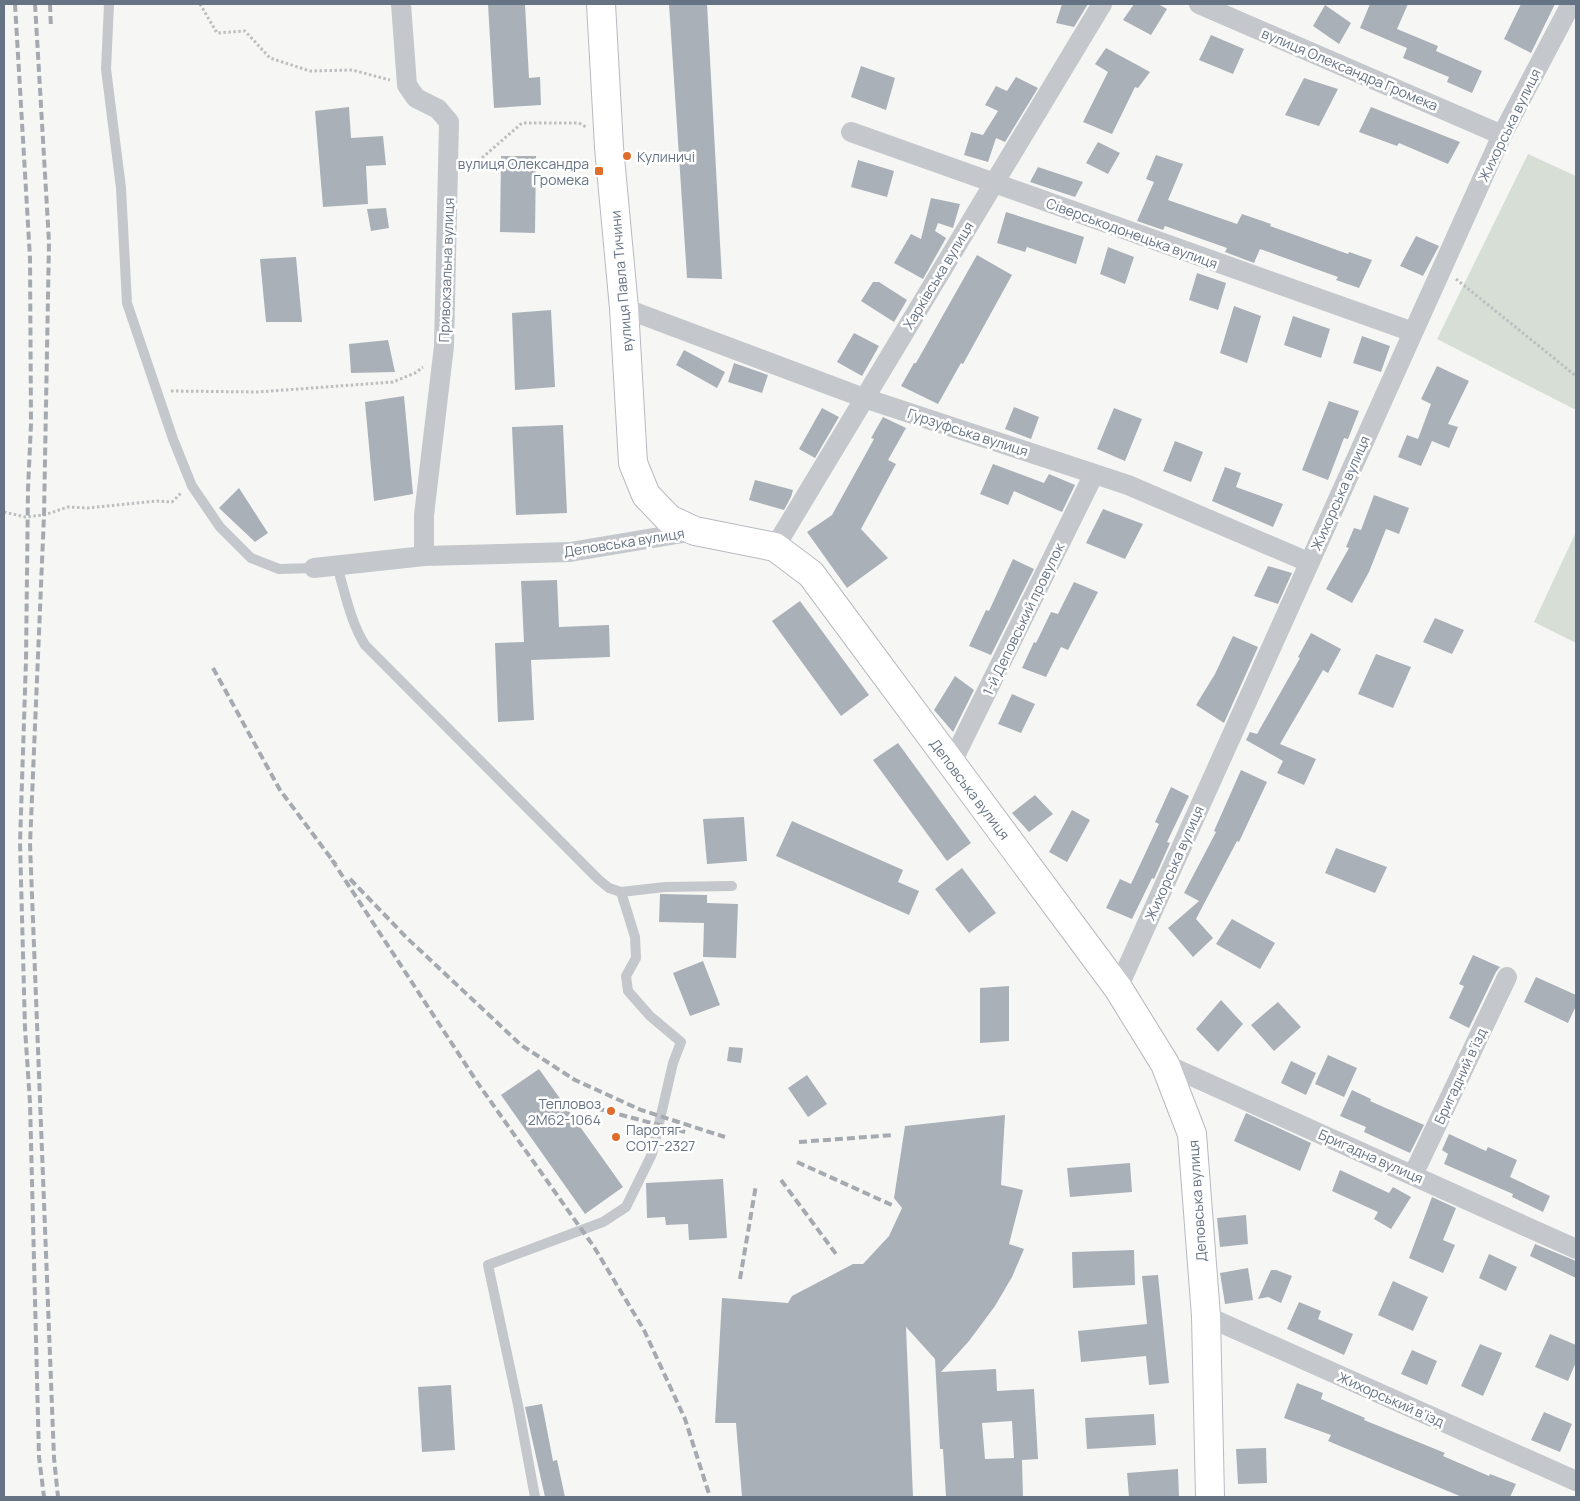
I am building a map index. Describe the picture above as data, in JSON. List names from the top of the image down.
{
  "streets": {
    "main road": ["вулиця Павла Тичини", "Деповська вулиця"],
    "street": [
      "вулиця Олександра Громека",
      "Жихорська вулиця",
      "Сіверськодонецька вулиця",
      "Привокзальна вулиця",
      "Харківська вулиця",
      "Гурзуфська вулиця",
      "1-й Деповський провулок",
      "Бригадний в’їзд",
      "Бригадна вулиця",
      "Жихорський в’їзд"
    ]
  },
  "crossings": [
    ["вулиця Олександра Громека", "Жихорська вулиця"],
    ["Жихорська вулиця", "Сіверськодонецька вулиця"],
    ["Жихорська вулиця", "Гурзуфська вулиця"],
    ["Жихорська вулиця", "Деповська вулиця"],
    ["Сіверськодонецька вулиця", "Харківська вулиця"],
    ["Привокзальна вулиця", "Деповська вулиця"],
    ["Харківська вулиця", "Гурзуфська вулиця"],
    ["Харківська вулиця", "Деповська вулиця"],
    ["вулиця Павла Тичини", "Гурзуфська вулиця"],
    ["вулиця Павла Тичини", "Деповська вулиця"],
    ["Гурзуфська вулиця", "1-й Деповський провулок"],
    ["Деповська вулиця", "1-й Деповський провулок"],
    ["Деповська вулиця", "Бригадна вулиця"],
    ["Деповська вулиця", "Жихорський в’їзд"],
    ["Бригадний в’їзд", "Бригадна вулиця"]
  ],
  "places": {
    "other": ["Кулиничі", "Тепловоз 2М62-1064", "Паротяг СО17-2327"],
    "transit": ["вулиця Олександра Громека"]
  }
}
